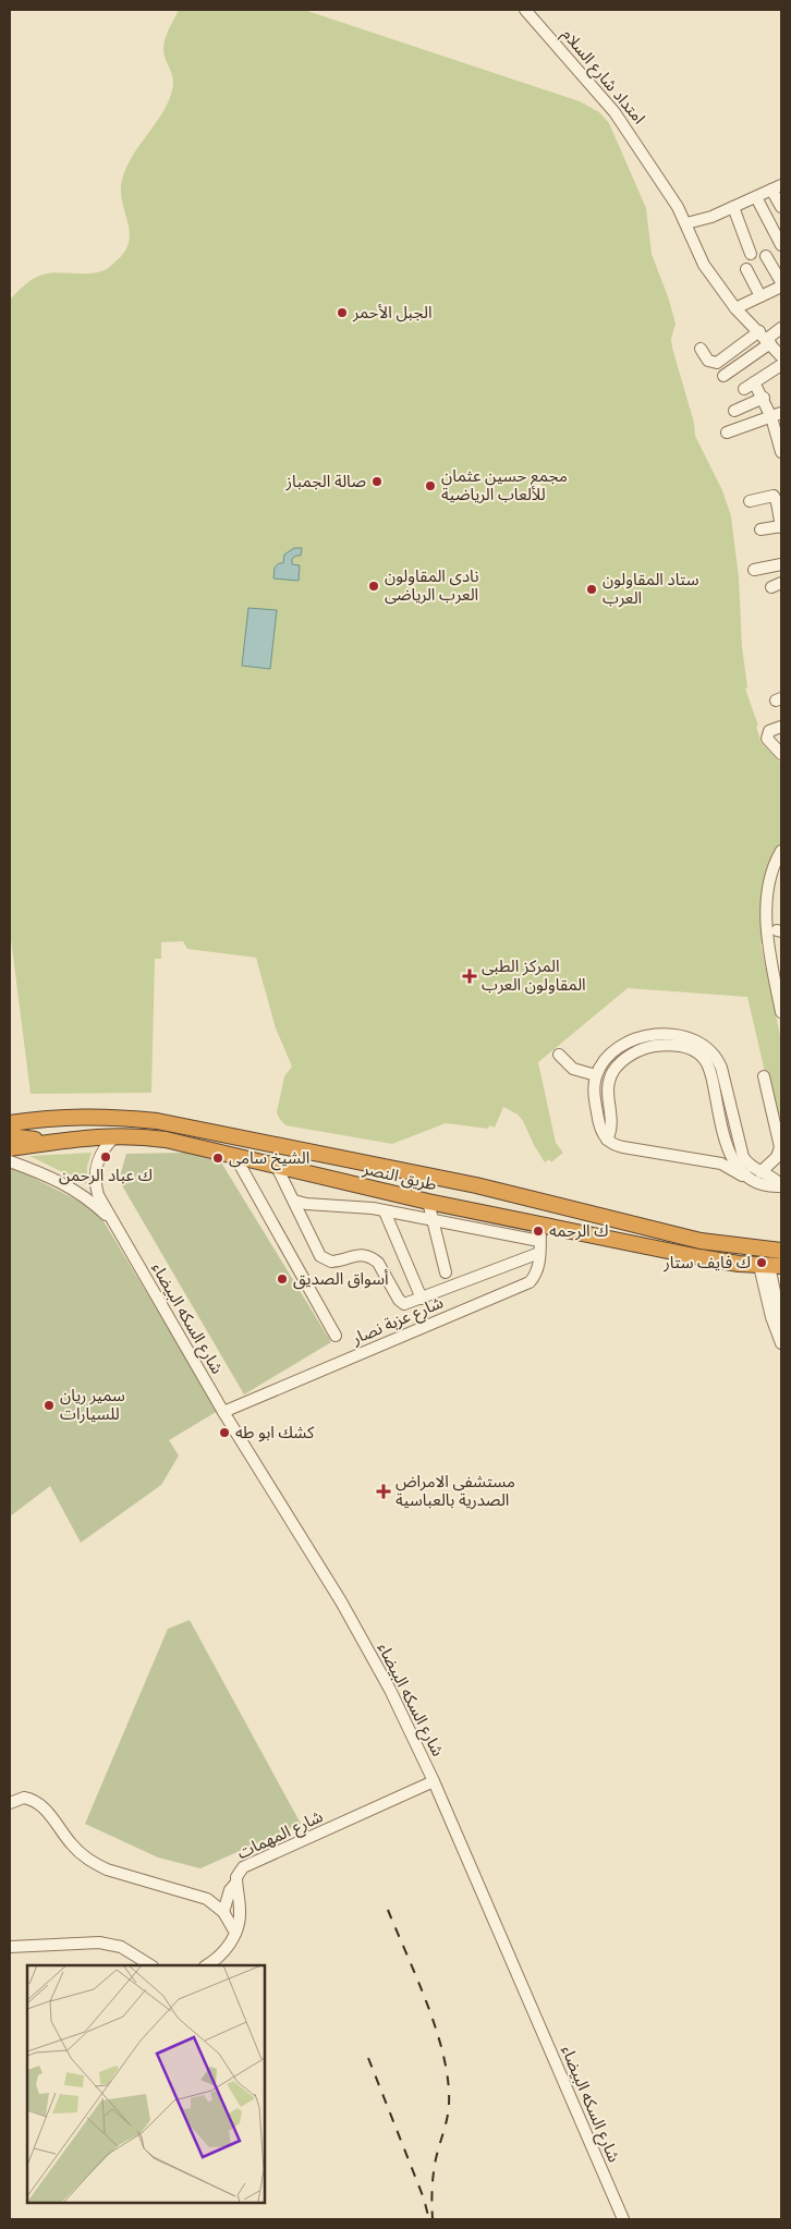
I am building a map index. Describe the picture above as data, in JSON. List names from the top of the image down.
{
  "streets": {
    "highway": ["طريق النصر"],
    "street": [
      "امتداد شارع السلام",
      "شارع السكه البيضاء",
      "شارع عزبة نصار",
      "شارع المهمات"
    ]
  },
  "crossings": [
    ["طريق النصر", "شارع السكه البيضاء"],
    ["طريق النصر", "شارع عزبة نصار"],
    ["شارع السكه البيضاء", "شارع عزبة نصار"],
    ["شارع السكه البيضاء", "شارع المهمات"]
  ],
  "places": {
    "other": [
      "الجبل الأحمر",
      "صالة الجمباز",
      "مجمع حسين عثمان للألعاب الرياضية",
      "نادى المقاولون العرب الرياضى",
      "ستاد المقاولون العرب",
      "ك عباد الرحمن",
      "الشيخ سامى",
      "ك الرحمه",
      "ك فايف ستار",
      "أسواق الصديق",
      "سمير ريان للسيارات",
      "كشك ابو طه"
    ],
    "health": ["المركز الطبى المقاولون العرب", "مستشفى الامراض الصدرية بالعباسية"]
  }
}
